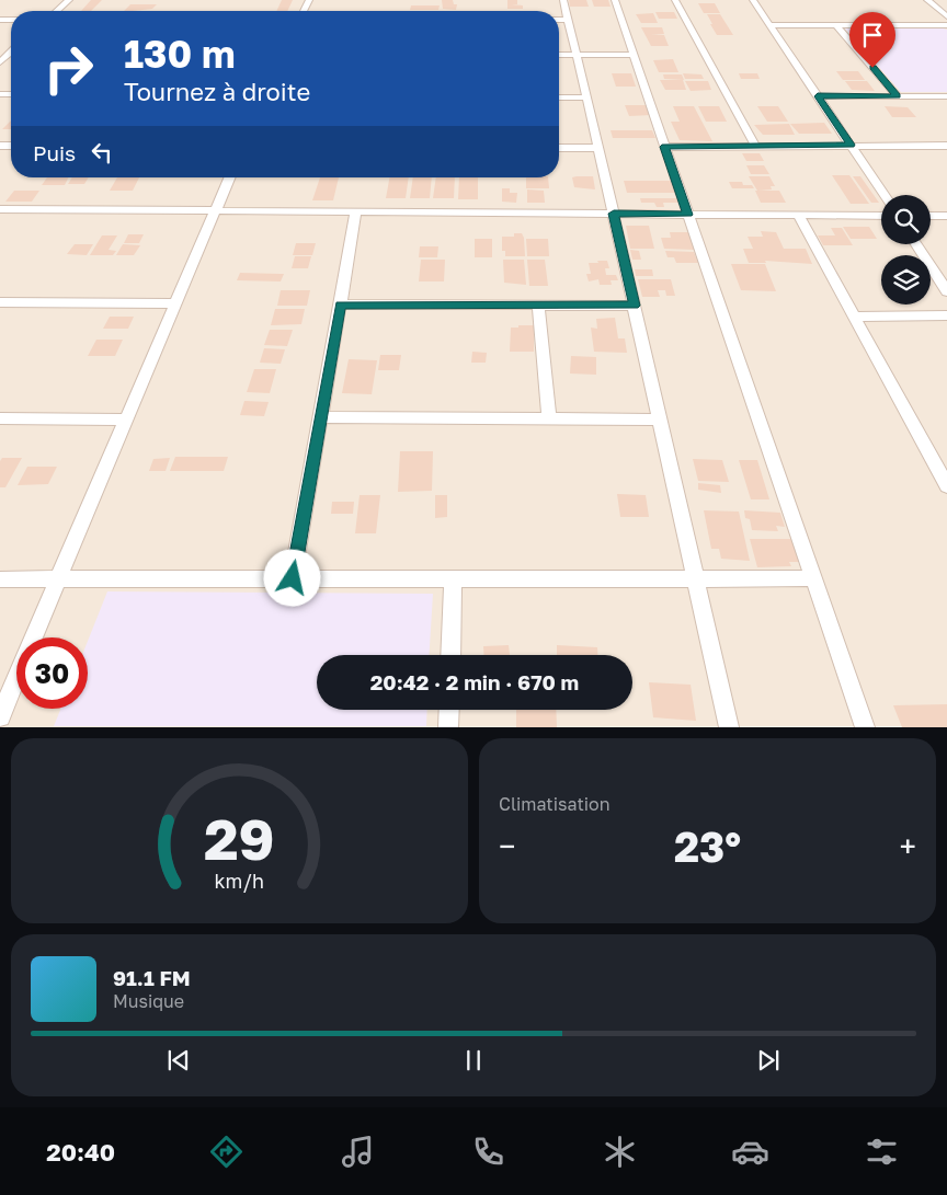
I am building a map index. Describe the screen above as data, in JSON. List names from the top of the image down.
{
  "page": {
    "turn": ["130 m", "Tournez à droite"],
    "then": "Puis",
    "limit": "30",
    "trip": "20:42 · 2 min · 670 m",
    "tile": "Climatisation",
    "heat": ["−", "23°", "+"],
    "song": ["91.1 FM", "Musique"],
    "tabs": "20:40",
    "gauge": ["29", "km/h"]
  }
}
